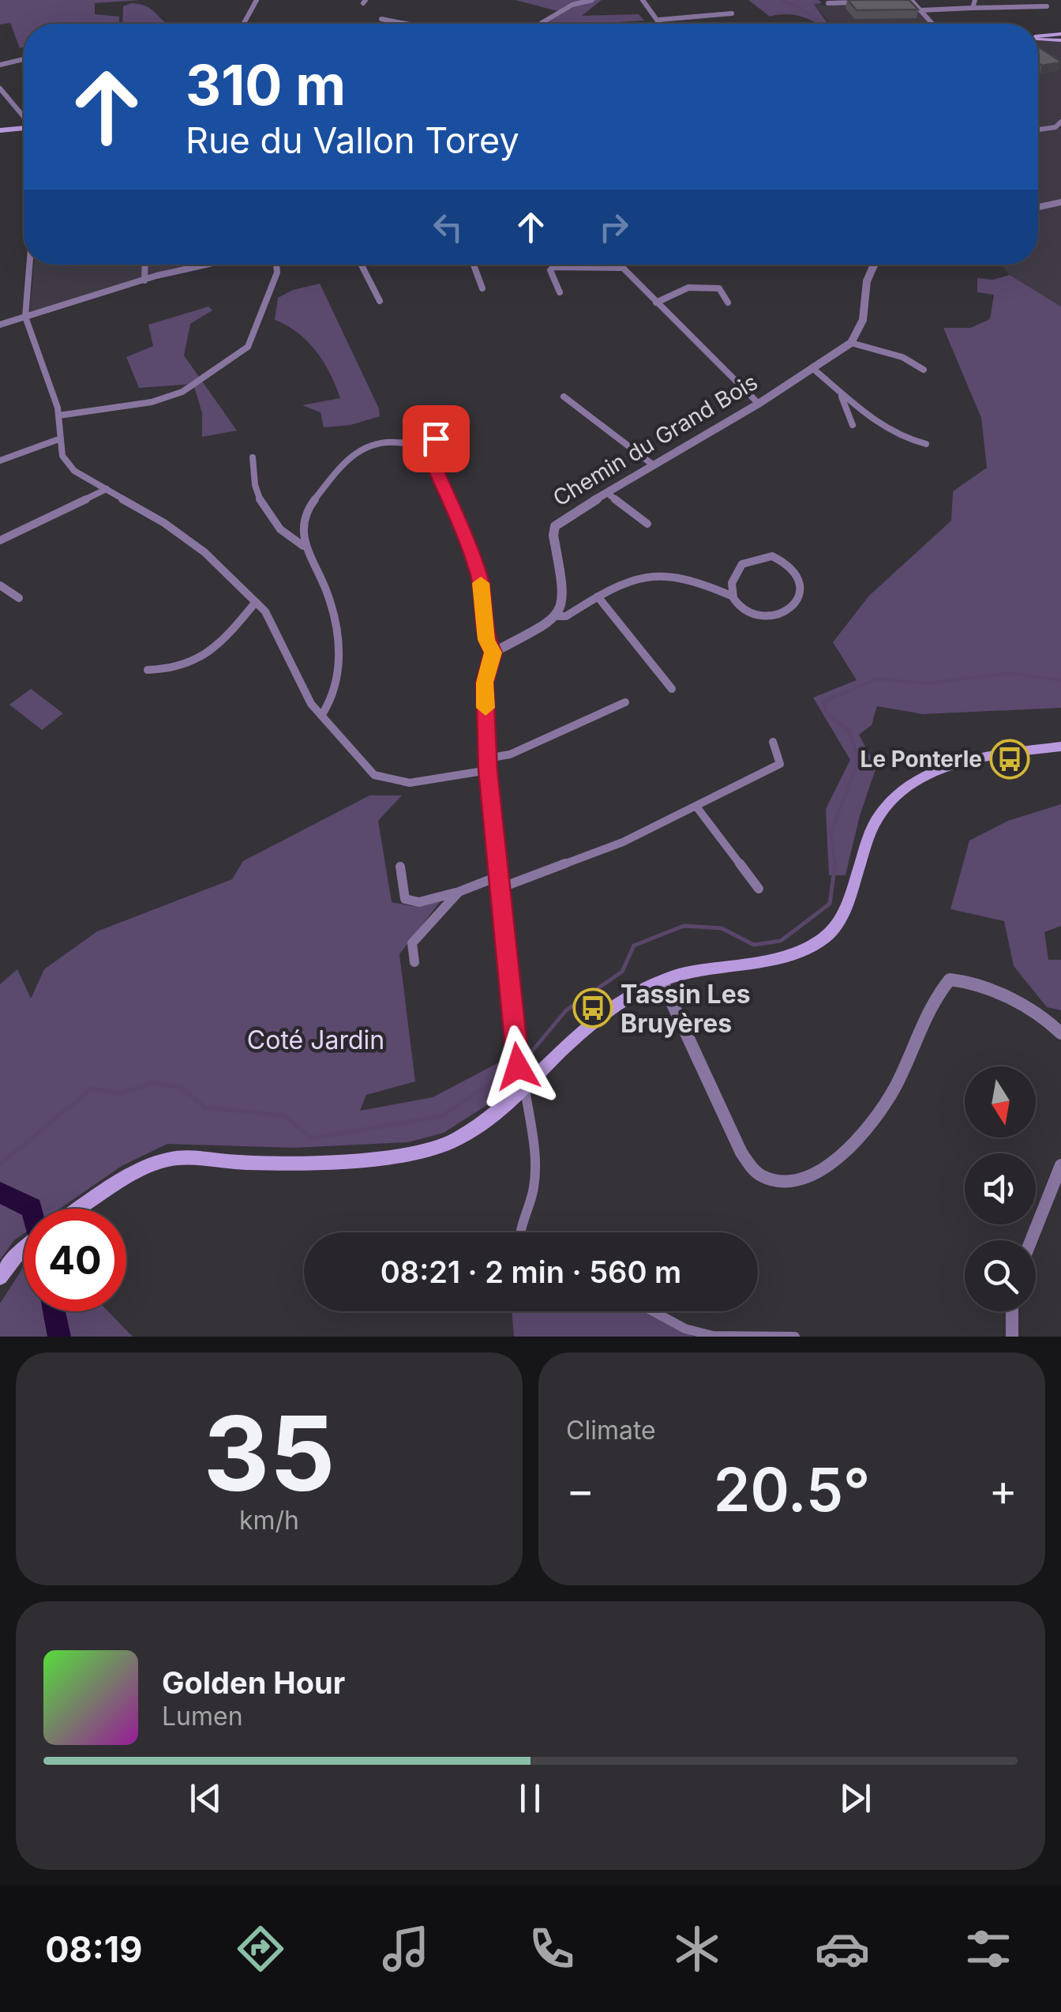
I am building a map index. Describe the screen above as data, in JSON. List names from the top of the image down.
{
  "streets": {
    "street": ["Chemin du Grand Bois"]
  },
  "parks": ["Coté Jardin"],
  "places": {
    "bus stop": ["Le Ponterle", "Tassin Les Bruyères"]
  },
  "north": "bottom",
  "page": {
    "turn": ["310 m", "Rue du Vallon Torey"],
    "limit": "40",
    "trip": "08:21 · 2 min · 560 m",
    "tile": [
      ["35", "km/h"],
      "Climate"
    ],
    "heat": ["−", "20.5°", "+"],
    "song": ["Golden Hour", "Lumen"],
    "tabs": "08:19"
  }
}
